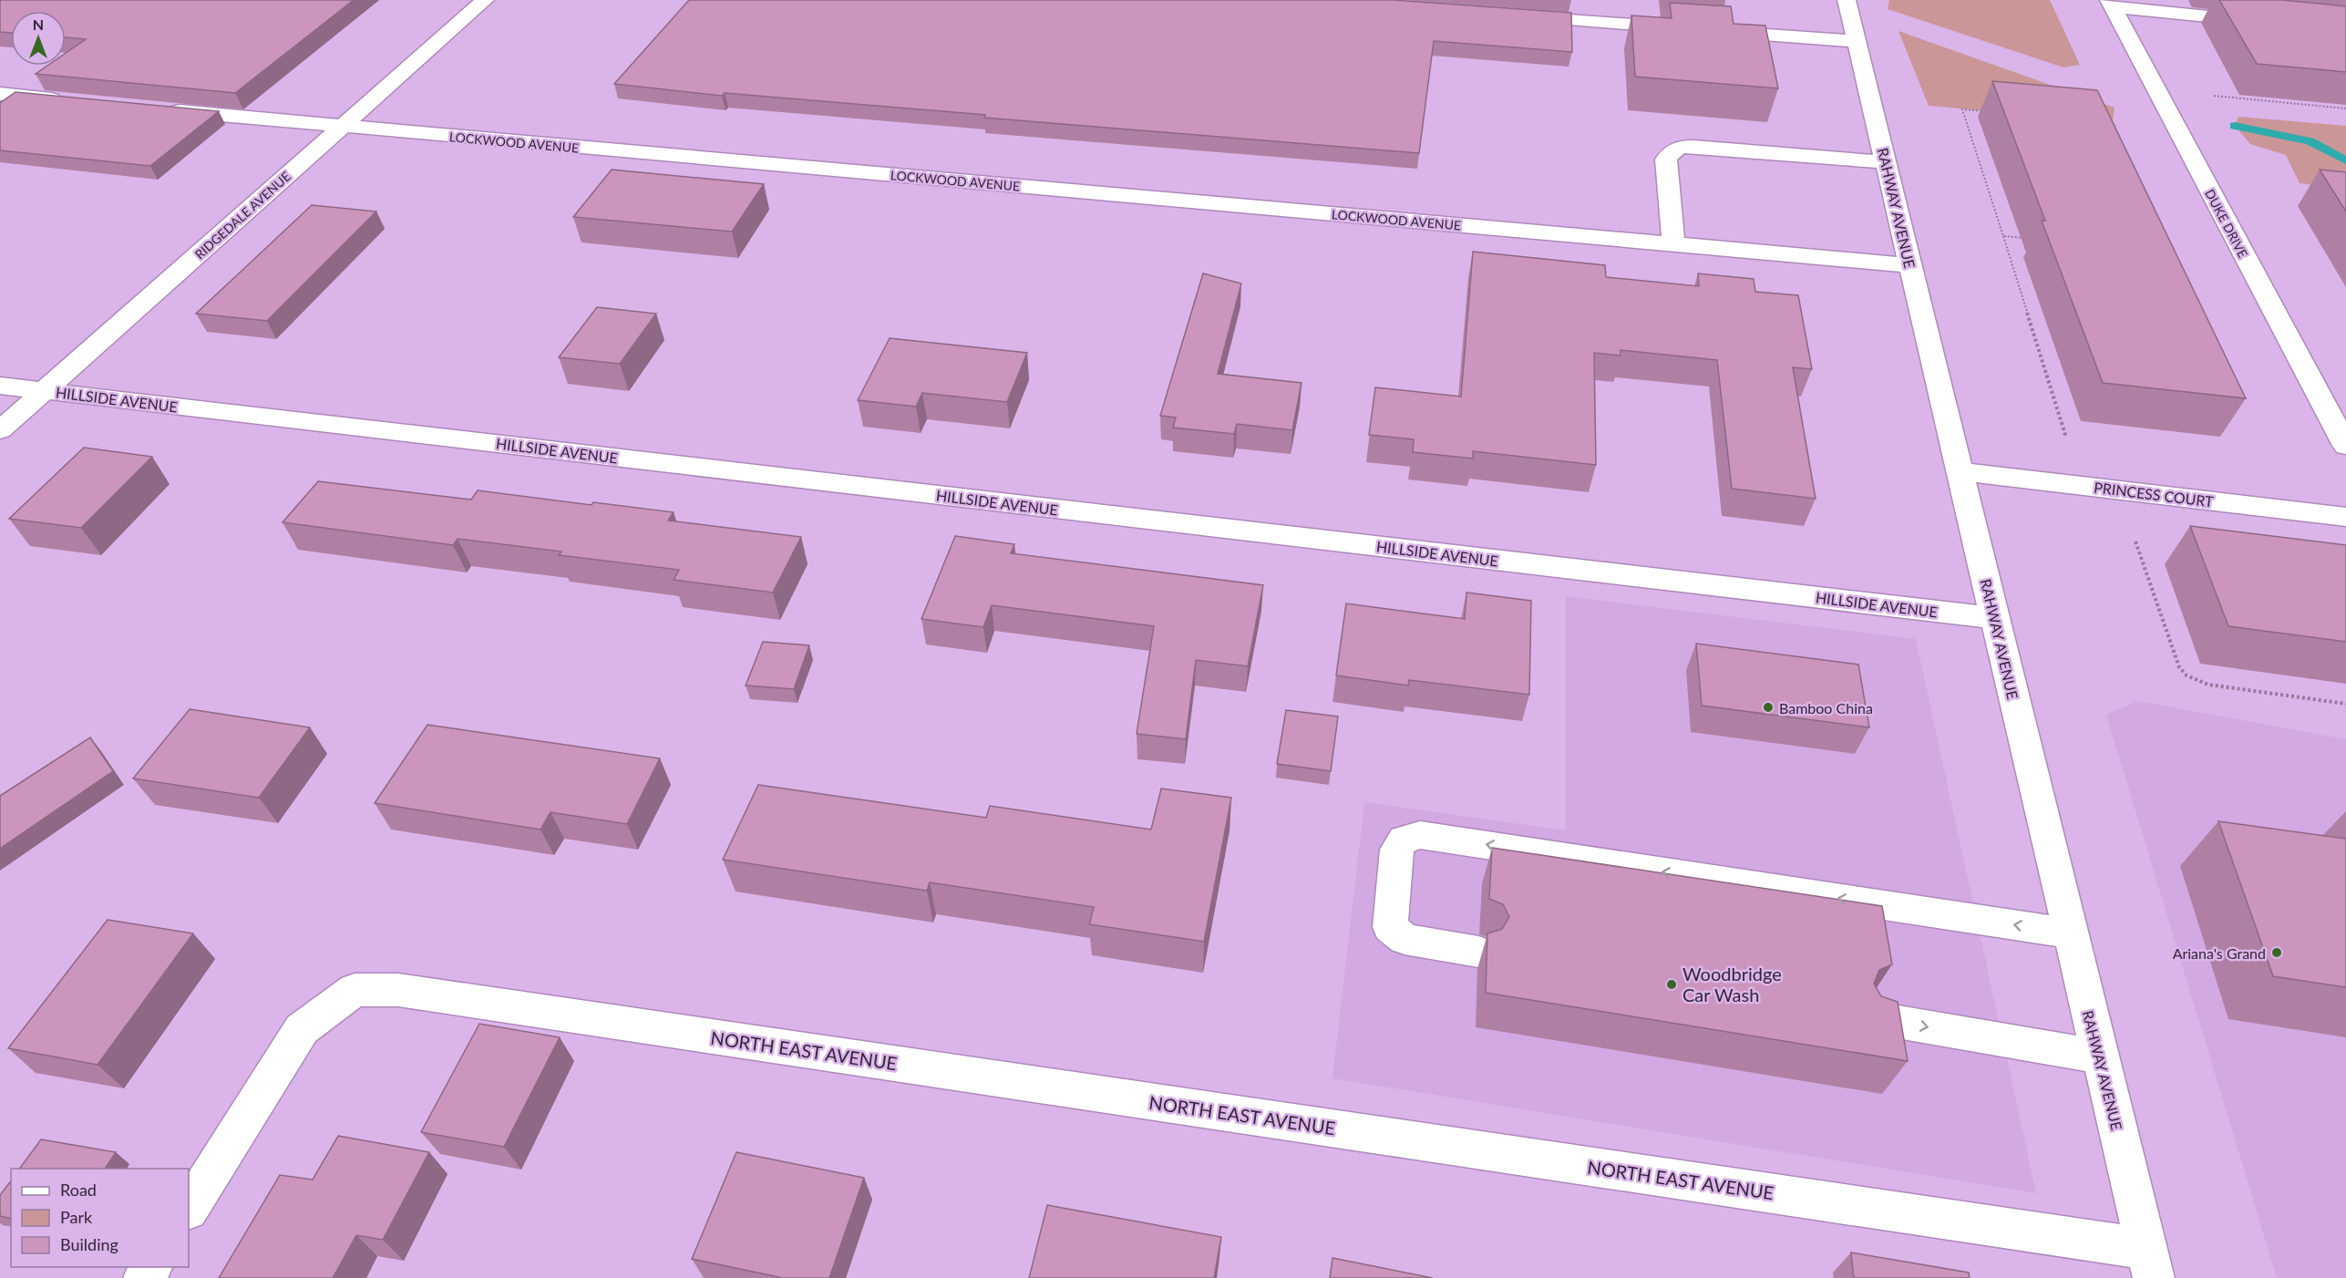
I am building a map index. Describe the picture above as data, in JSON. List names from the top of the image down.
{
  "streets": {
    "street": [
      "LOCKWOOD AVENUE",
      "RAHWAY AVENUE",
      "RIDGEDALE AVENUE",
      "DUKE DRIVE",
      "HILLSIDE AVENUE",
      "PRINCESS COURT",
      "NORTH EAST AVENUE"
    ]
  },
  "crossings": [
    ["LOCKWOOD AVENUE", "RAHWAY AVENUE"],
    ["LOCKWOOD AVENUE", "RIDGEDALE AVENUE"],
    ["RAHWAY AVENUE", "HILLSIDE AVENUE"],
    ["RAHWAY AVENUE", "PRINCESS COURT"],
    ["RAHWAY AVENUE", "NORTH EAST AVENUE"],
    ["RIDGEDALE AVENUE", "HILLSIDE AVENUE"]
  ],
  "places": ["Bamboo China", "Ariana's Grand", "Woodbridge Car Wash"],
  "legend": ["Road", "Park", "Building"],
  "north": "top"
}
